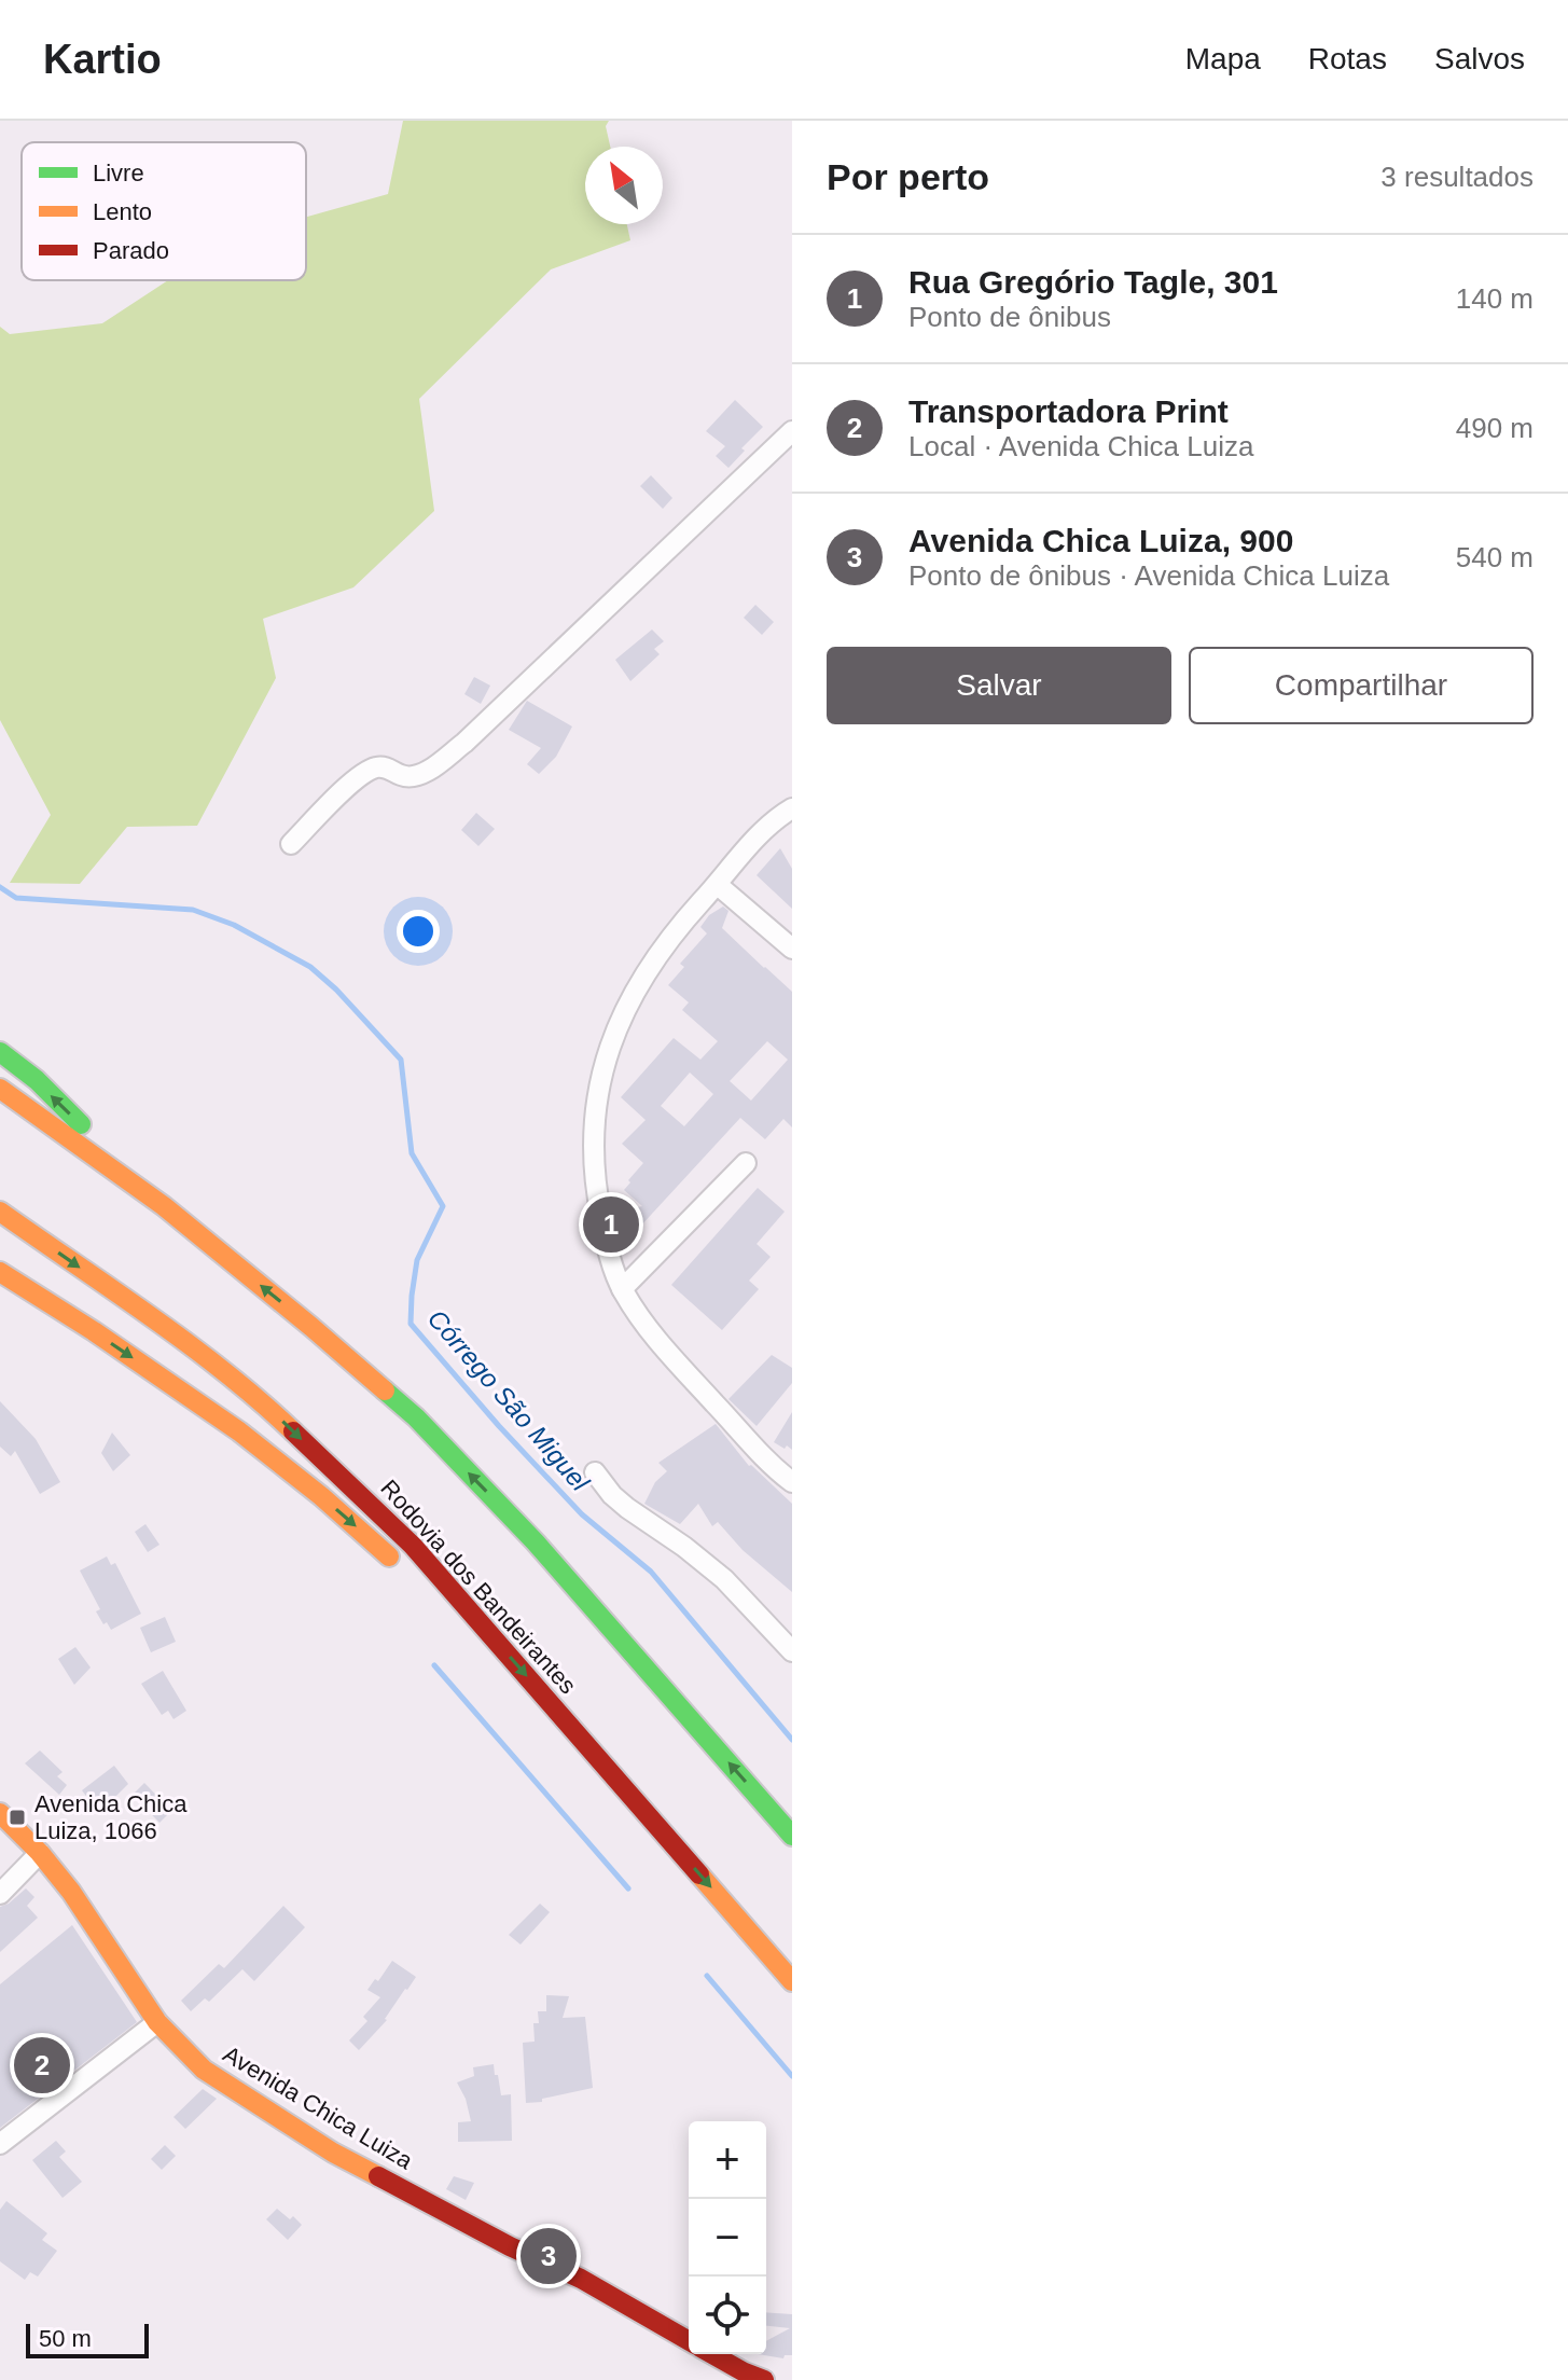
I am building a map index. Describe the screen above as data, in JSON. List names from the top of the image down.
{
  "streets": {
    "main road": ["Rodovia dos Bandeirantes", "Avenida Chica Luiza"]
  },
  "water": ["Córrego São Miguel"],
  "places": {
    "transit": ["Avenida Chica Luiza, 1066"]
  },
  "legend": ["Livre", "Lento", "Parado"],
  "scale_bar": "50 m",
  "north": "top left",
  "page": {
    "header": "Kartio",
    "nav": ["Mapa", "Rotas", "Salvos"],
    "heading": ["Por perto", "3 resultados"],
    "list": [
      {
        "mark": "1",
        "name": "Rua Gregório Tagle, 301",
        "note": "Ponto de ônibus",
        "value": "140 m"
      },
      {
        "mark": "2",
        "name": "Transportadora Print",
        "note": "Local · Avenida Chica Luiza",
        "value": "490 m"
      },
      {
        "mark": "3",
        "name": "Avenida Chica Luiza, 900",
        "note": "Ponto de ônibus · Avenida Chica Luiza",
        "value": "540 m"
      }
    ],
    "buttons": ["Salvar", "Compartilhar"],
    "pins": ["1", "2", "3"],
    "map_buttons": ["+", "−"],
    "scale": "50 m"
  }
}
